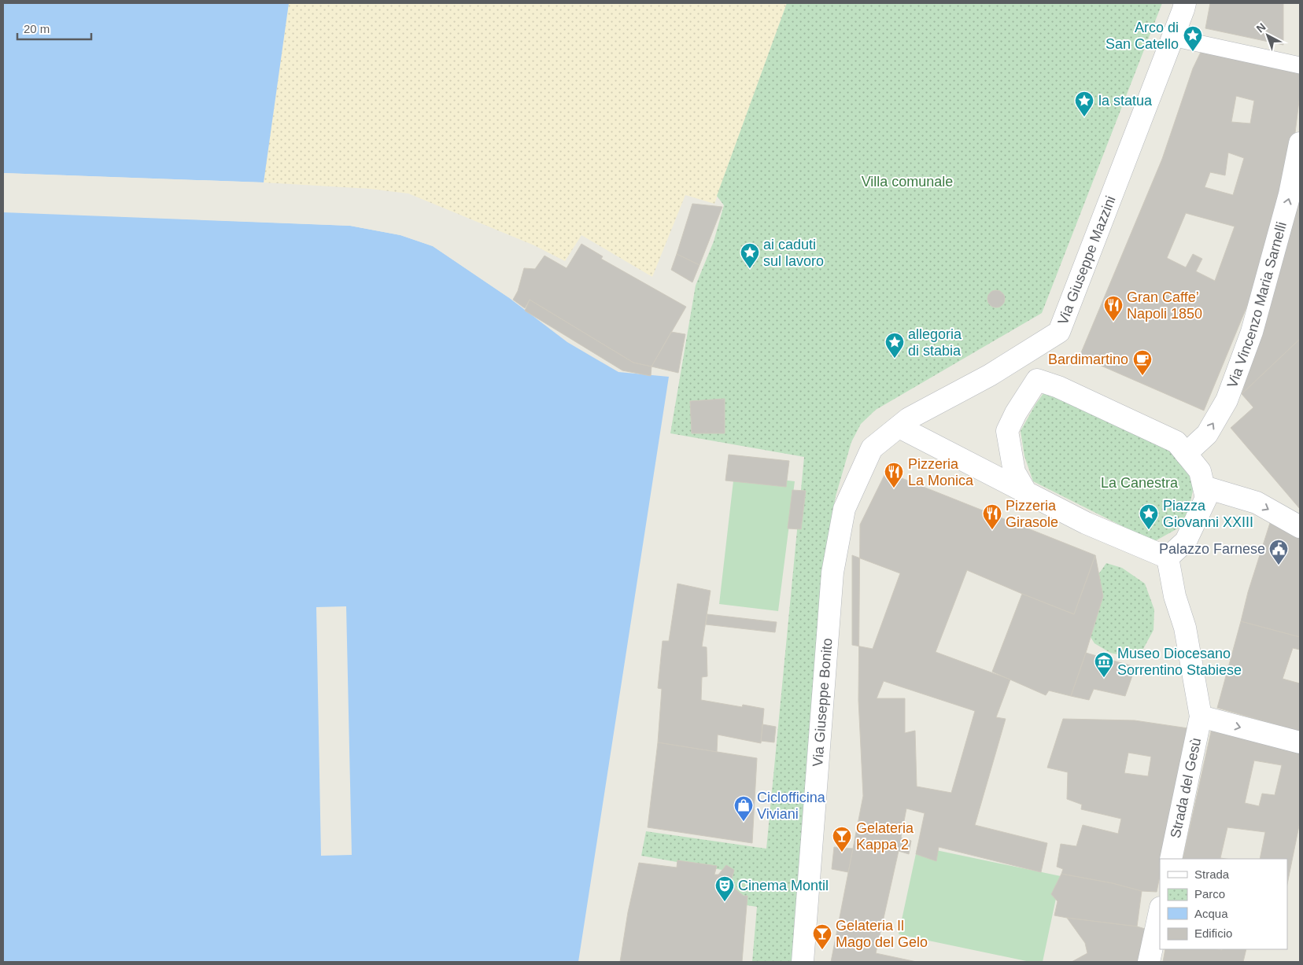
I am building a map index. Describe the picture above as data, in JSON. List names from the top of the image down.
{
  "streets": {
    "street": [
      "Via Giuseppe Mazzini",
      "Via Vincenzo Maria Sarnelli",
      "Via Giuseppe Bonito",
      "Strada del Gesù"
    ]
  },
  "crossings": [
    ["Via Giuseppe Mazzini", "Via Giuseppe Bonito"]
  ],
  "one_way": ["Via Vincenzo Maria Sarnelli"],
  "parks": ["Villa comunale", "La Canestra"],
  "places": {
    "place": [
      "Arco di San Catello",
      "la statua",
      "ai caduti sul lavoro",
      "allegoria di stabia",
      "Piazza Giovanni XXIII"
    ],
    "restaurant": ["Gran Caffe’ Napoli 1850", "Pizzeria La Monica", "Pizzeria Girasole"],
    "cafe": ["Bardimartino"],
    "public building": ["Palazzo Farnese"],
    "museum": ["Museo Diocesano Sorrentino Stabiese"],
    "shop": ["Ciclofficina Viviani"],
    "bar": ["Gelateria Kappa 2", "Gelateria Il Mago del Gelo"],
    "theatre": ["Cinema Montil"]
  },
  "legend": [
    "Strada",
    "Parco",
    "Acqua",
    "Edificio"
  ],
  "scale_bar": "20 m",
  "north": "top left"
}
